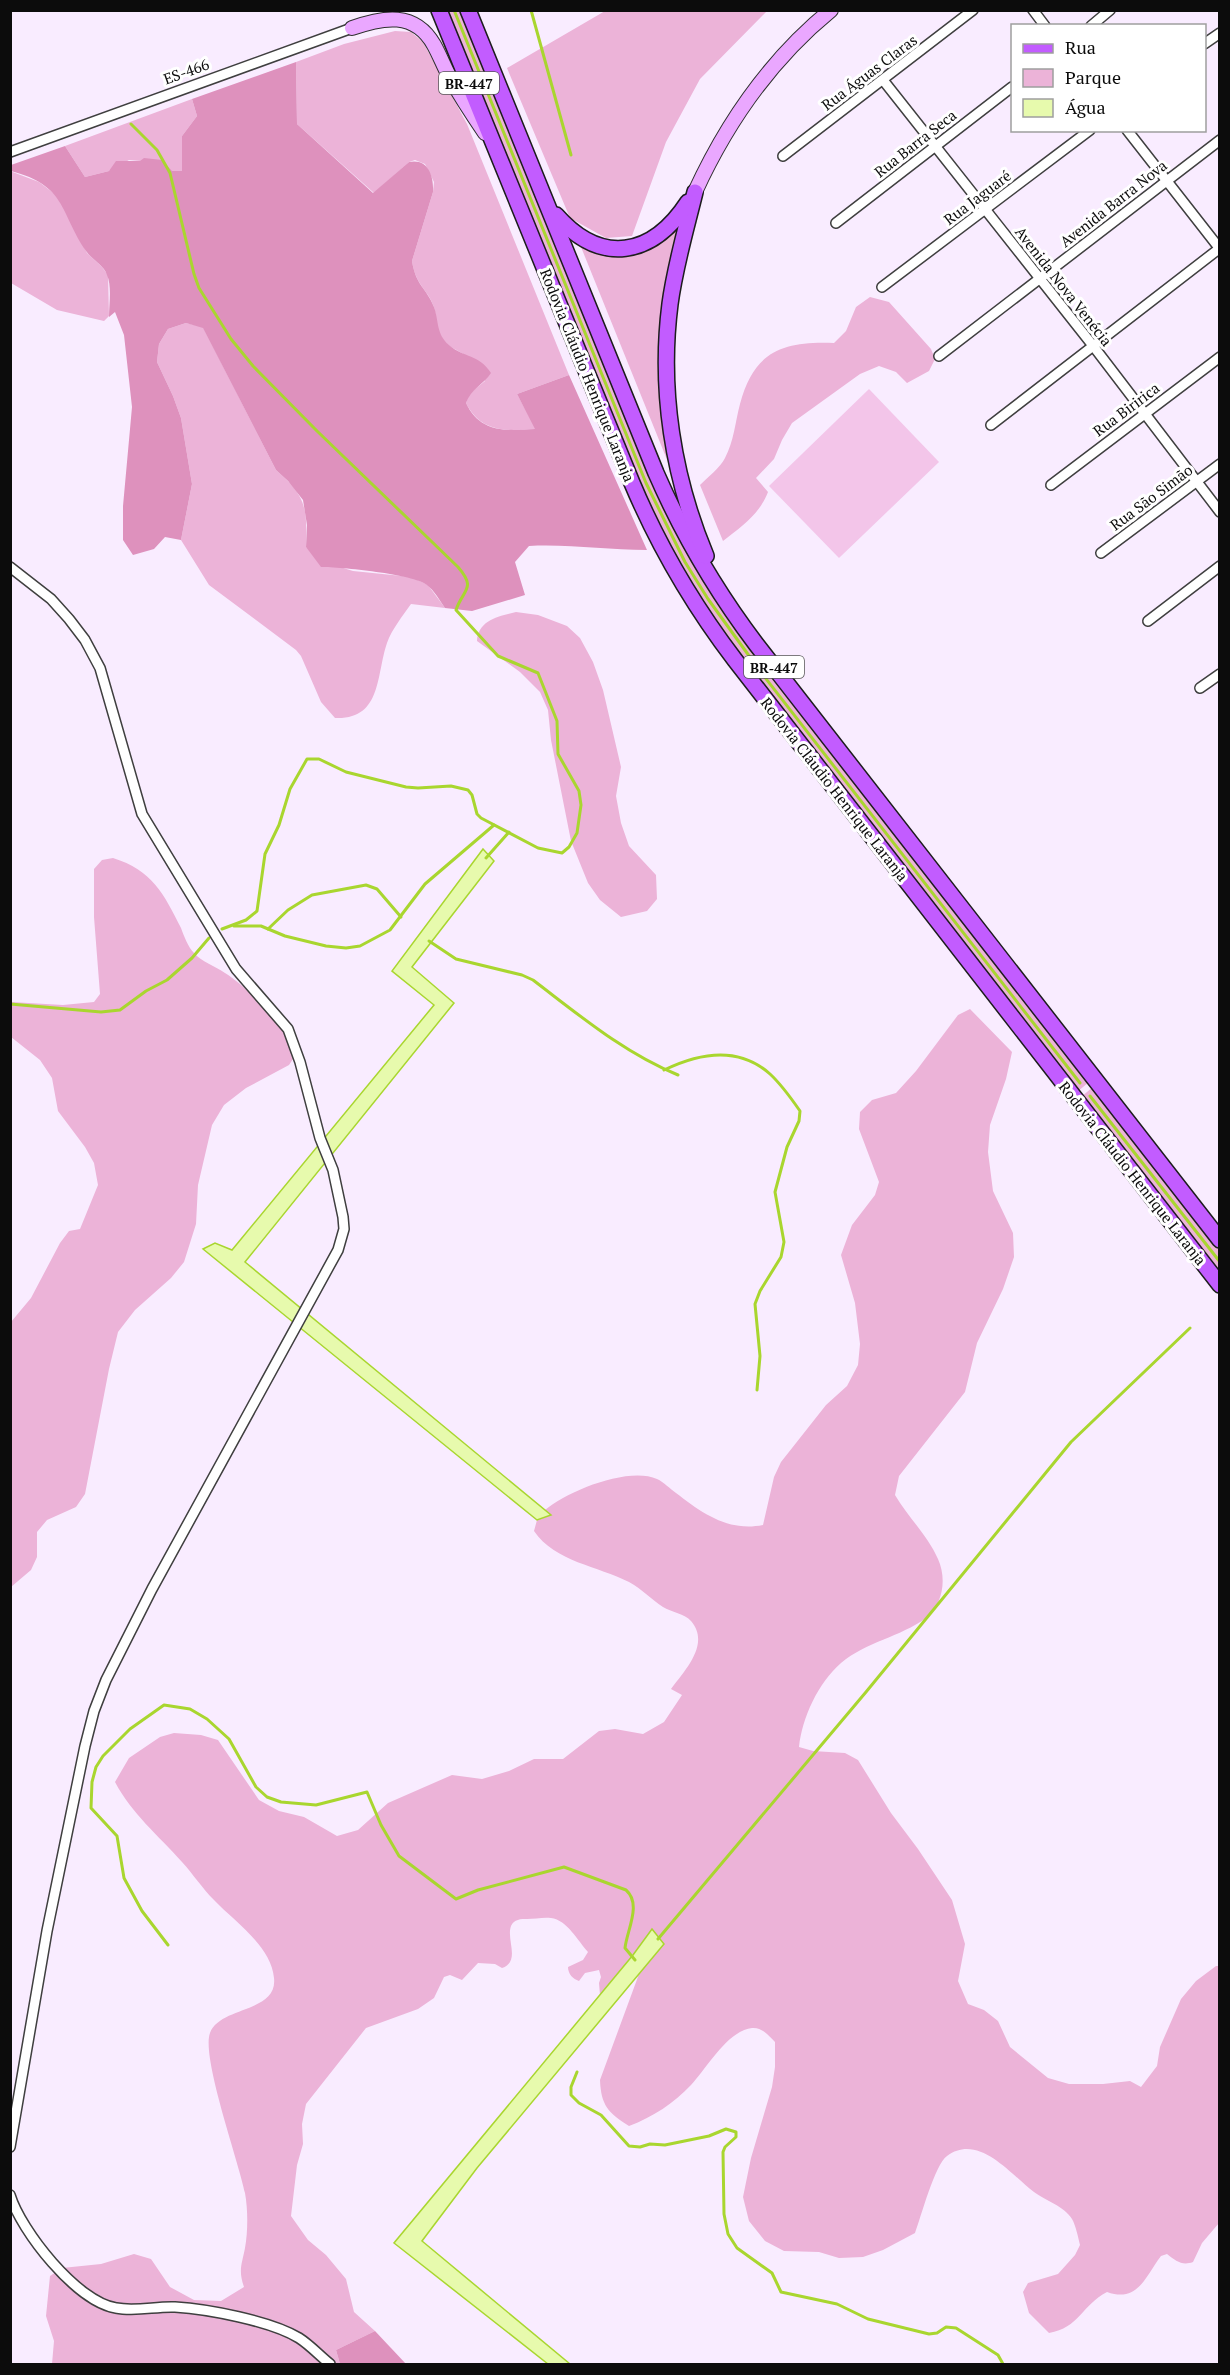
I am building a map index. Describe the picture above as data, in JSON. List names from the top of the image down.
{
  "streets": {
    "main road": ["BR-447", "Rodovia Cláudio Henrique Laranja"],
    "street": [
      "ES-466",
      "Rua Águas Claras",
      "Rua Barra Seca",
      "Rua Jaguaré",
      "Avenida Barra Nova",
      "Avenida Nova Venécia",
      "Rua Biririca",
      "Rua São Simão"
    ]
  },
  "crossings": [
    ["ES-466", "Rodovia Cláudio Henrique Laranja"],
    ["Rua Águas Claras", "Avenida Nova Venécia"],
    ["Rua Barra Seca", "Avenida Nova Venécia"],
    ["Rua Jaguaré", "Avenida Nova Venécia"],
    ["Avenida Barra Nova", "Avenida Nova Venécia"],
    ["Avenida Nova Venécia", "Rua Biririca"],
    ["Avenida Nova Venécia", "Rua São Simão"]
  ],
  "legend": ["Rua", "Parque", "Água"]
}
